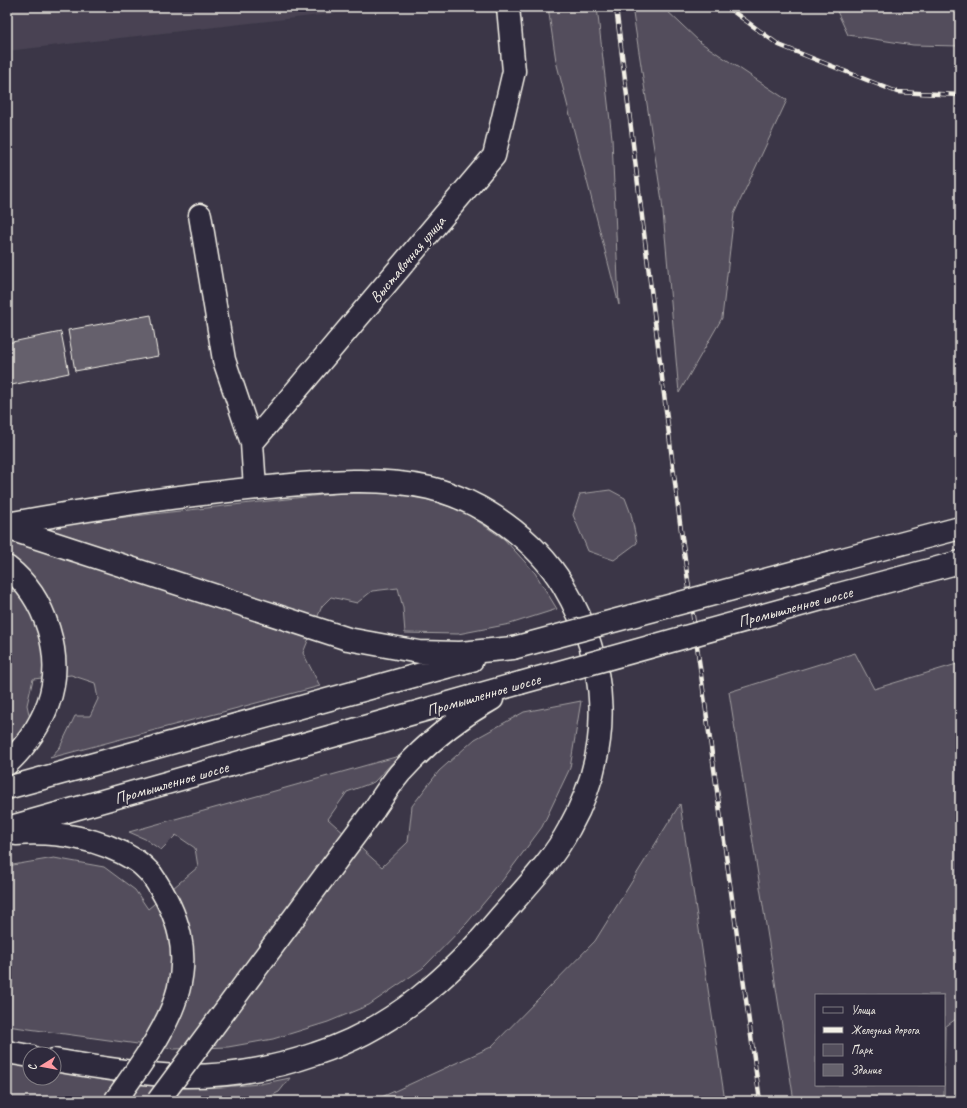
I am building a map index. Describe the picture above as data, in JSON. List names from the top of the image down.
{
  "streets": {
    "main road": ["Выставочная улица", "Промышленное шоссе"]
  },
  "legend": [
    "Улица",
    "Железная дорога",
    "Парк",
    "Здание"
  ],
  "north": "left"
}
